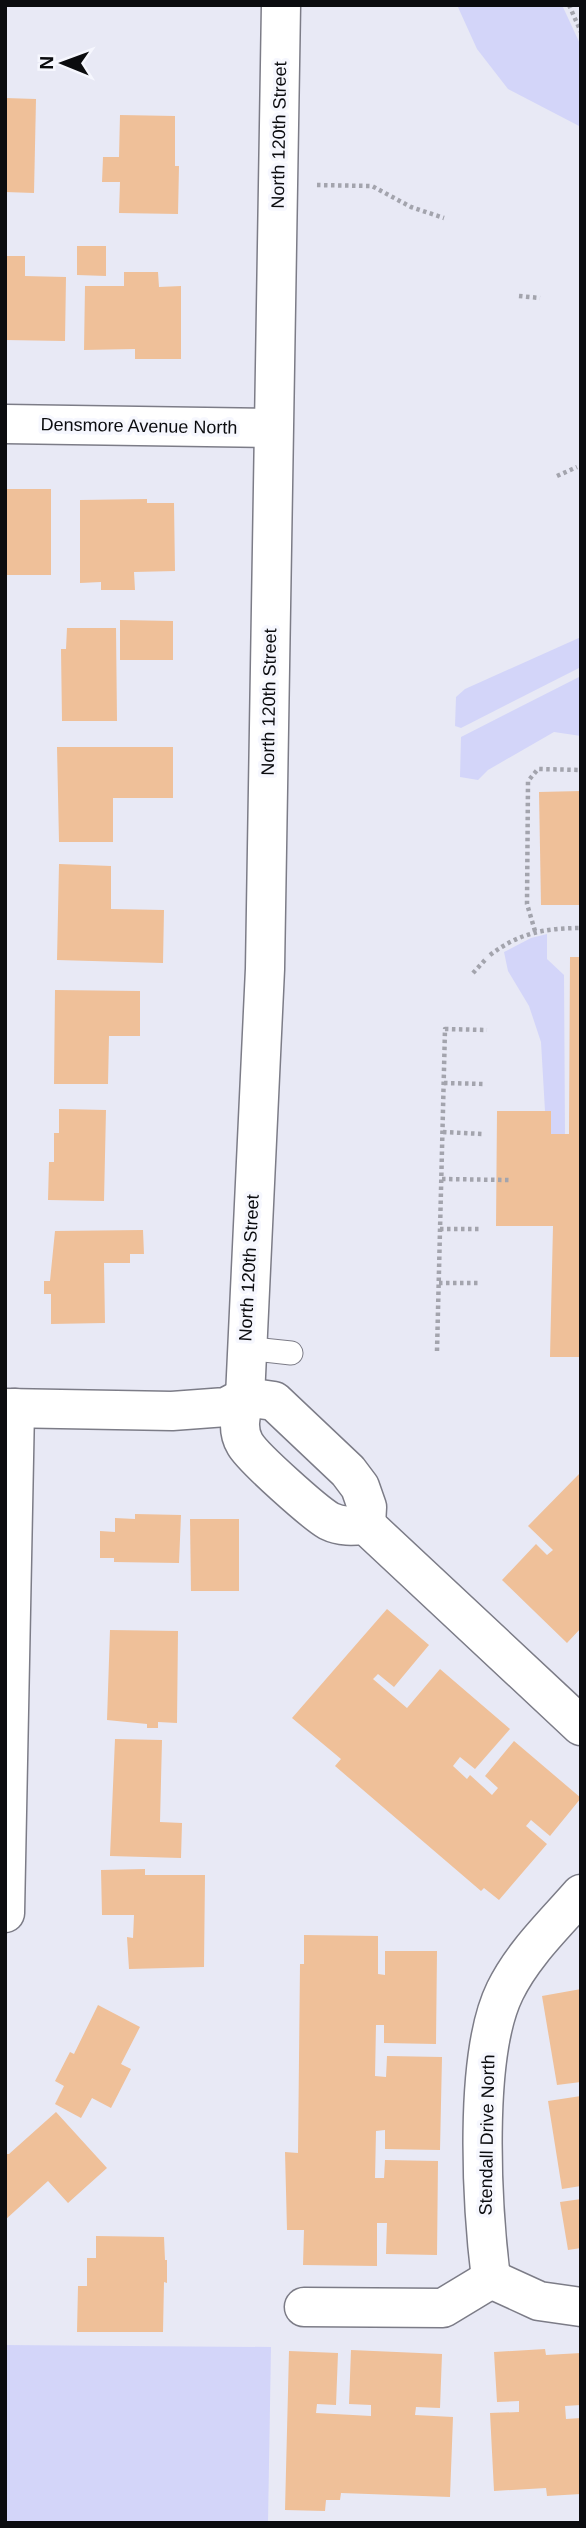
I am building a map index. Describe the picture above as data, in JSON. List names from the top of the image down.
{
  "streets": {
    "street": ["North 120th Street", "Densmore Avenue North", "Stendall Drive North"]
  },
  "crossings": [
    ["North 120th Street", "Densmore Avenue North"]
  ],
  "north": "left"
}
